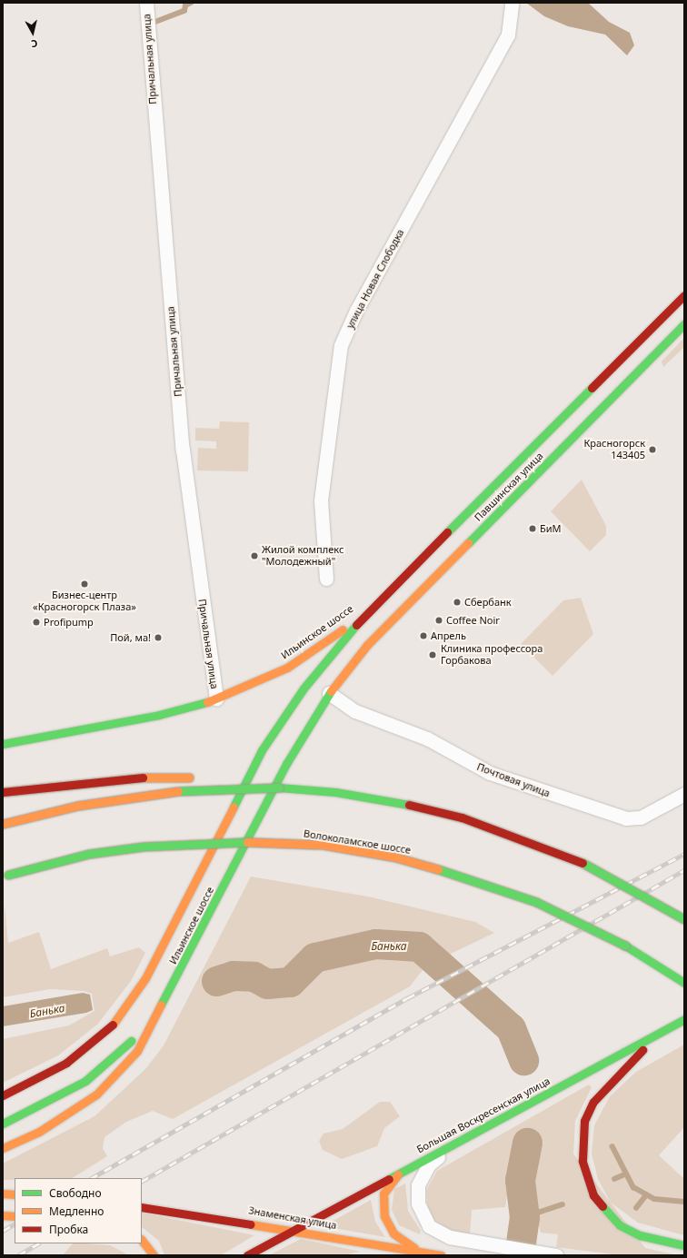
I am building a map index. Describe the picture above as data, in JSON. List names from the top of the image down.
{
  "streets": {
    "main road": [
      "Павшинская улица",
      "Ильинское шоссе",
      "Волоколамское шоссе",
      "Большая Воскресенская улица",
      "Знаменская улица"
    ],
    "street": ["Причальная улица", "улица Новая Слободка", "Почтовая улица"]
  },
  "crossings": [
    ["Причальная улица", "Ильинское шоссе"],
    ["Павшинская улица", "Ильинское шоссе"],
    ["Ильинское шоссе", "Почтовая улица"],
    ["Большая Воскресенская улица", "Знаменская улица"]
  ],
  "water": ["Банька"],
  "places": [
    "Красногорск 143405",
    "БиМ",
    "Жилой комплекс \"Молодежный\"",
    "Бизнес-центр «Красногорск Плаза»",
    "Сбербанк",
    "Coffee Noir",
    "Profipump",
    "Апрель",
    "Пой, ма!",
    "Клиника профессора Горбакова"
  ],
  "legend": ["Свободно", "Медленно", "Пробка"],
  "north": "bottom"
}
